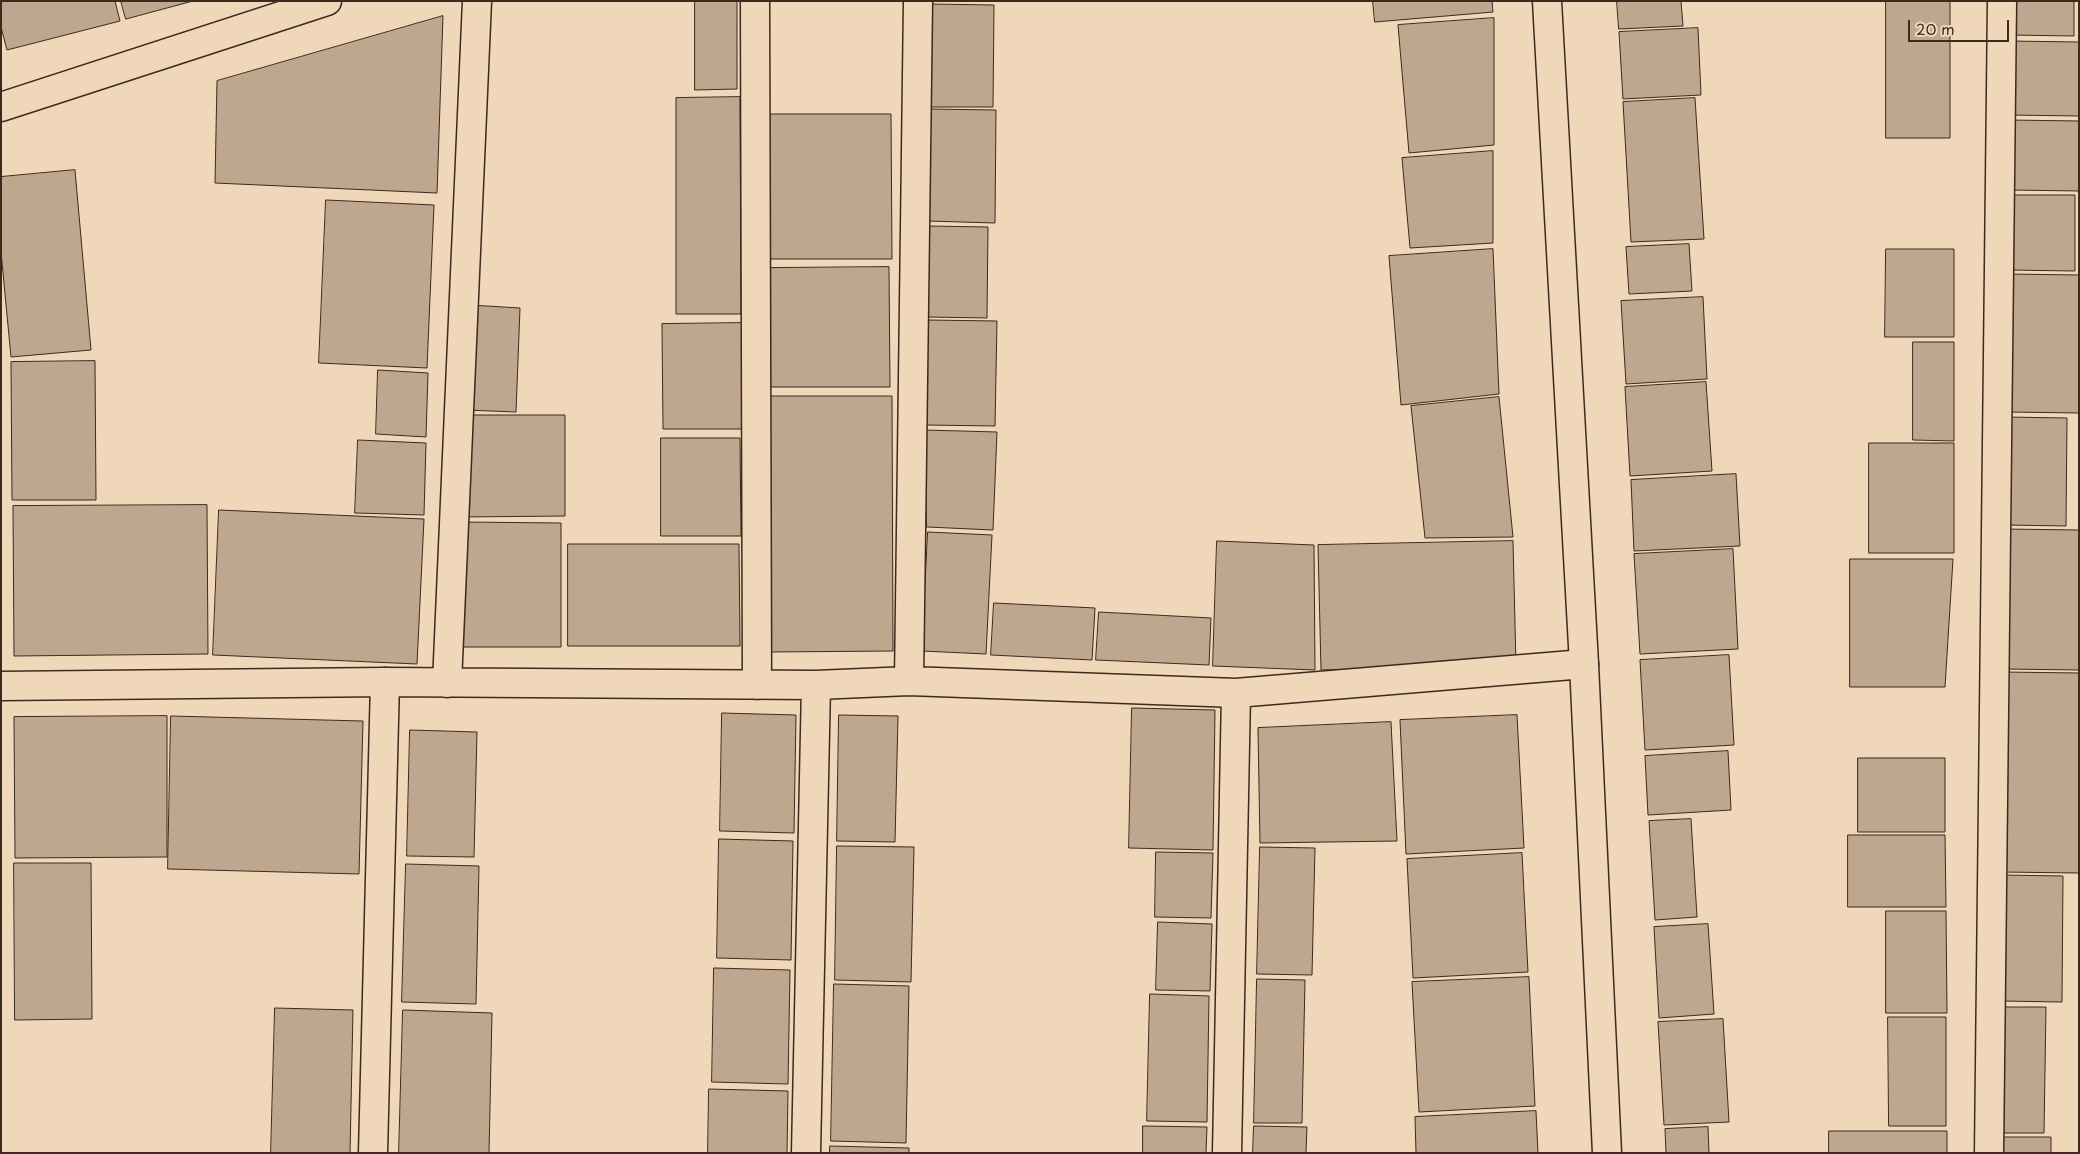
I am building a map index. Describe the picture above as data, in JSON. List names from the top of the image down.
{
  "scale_bar": "20 m"
}
